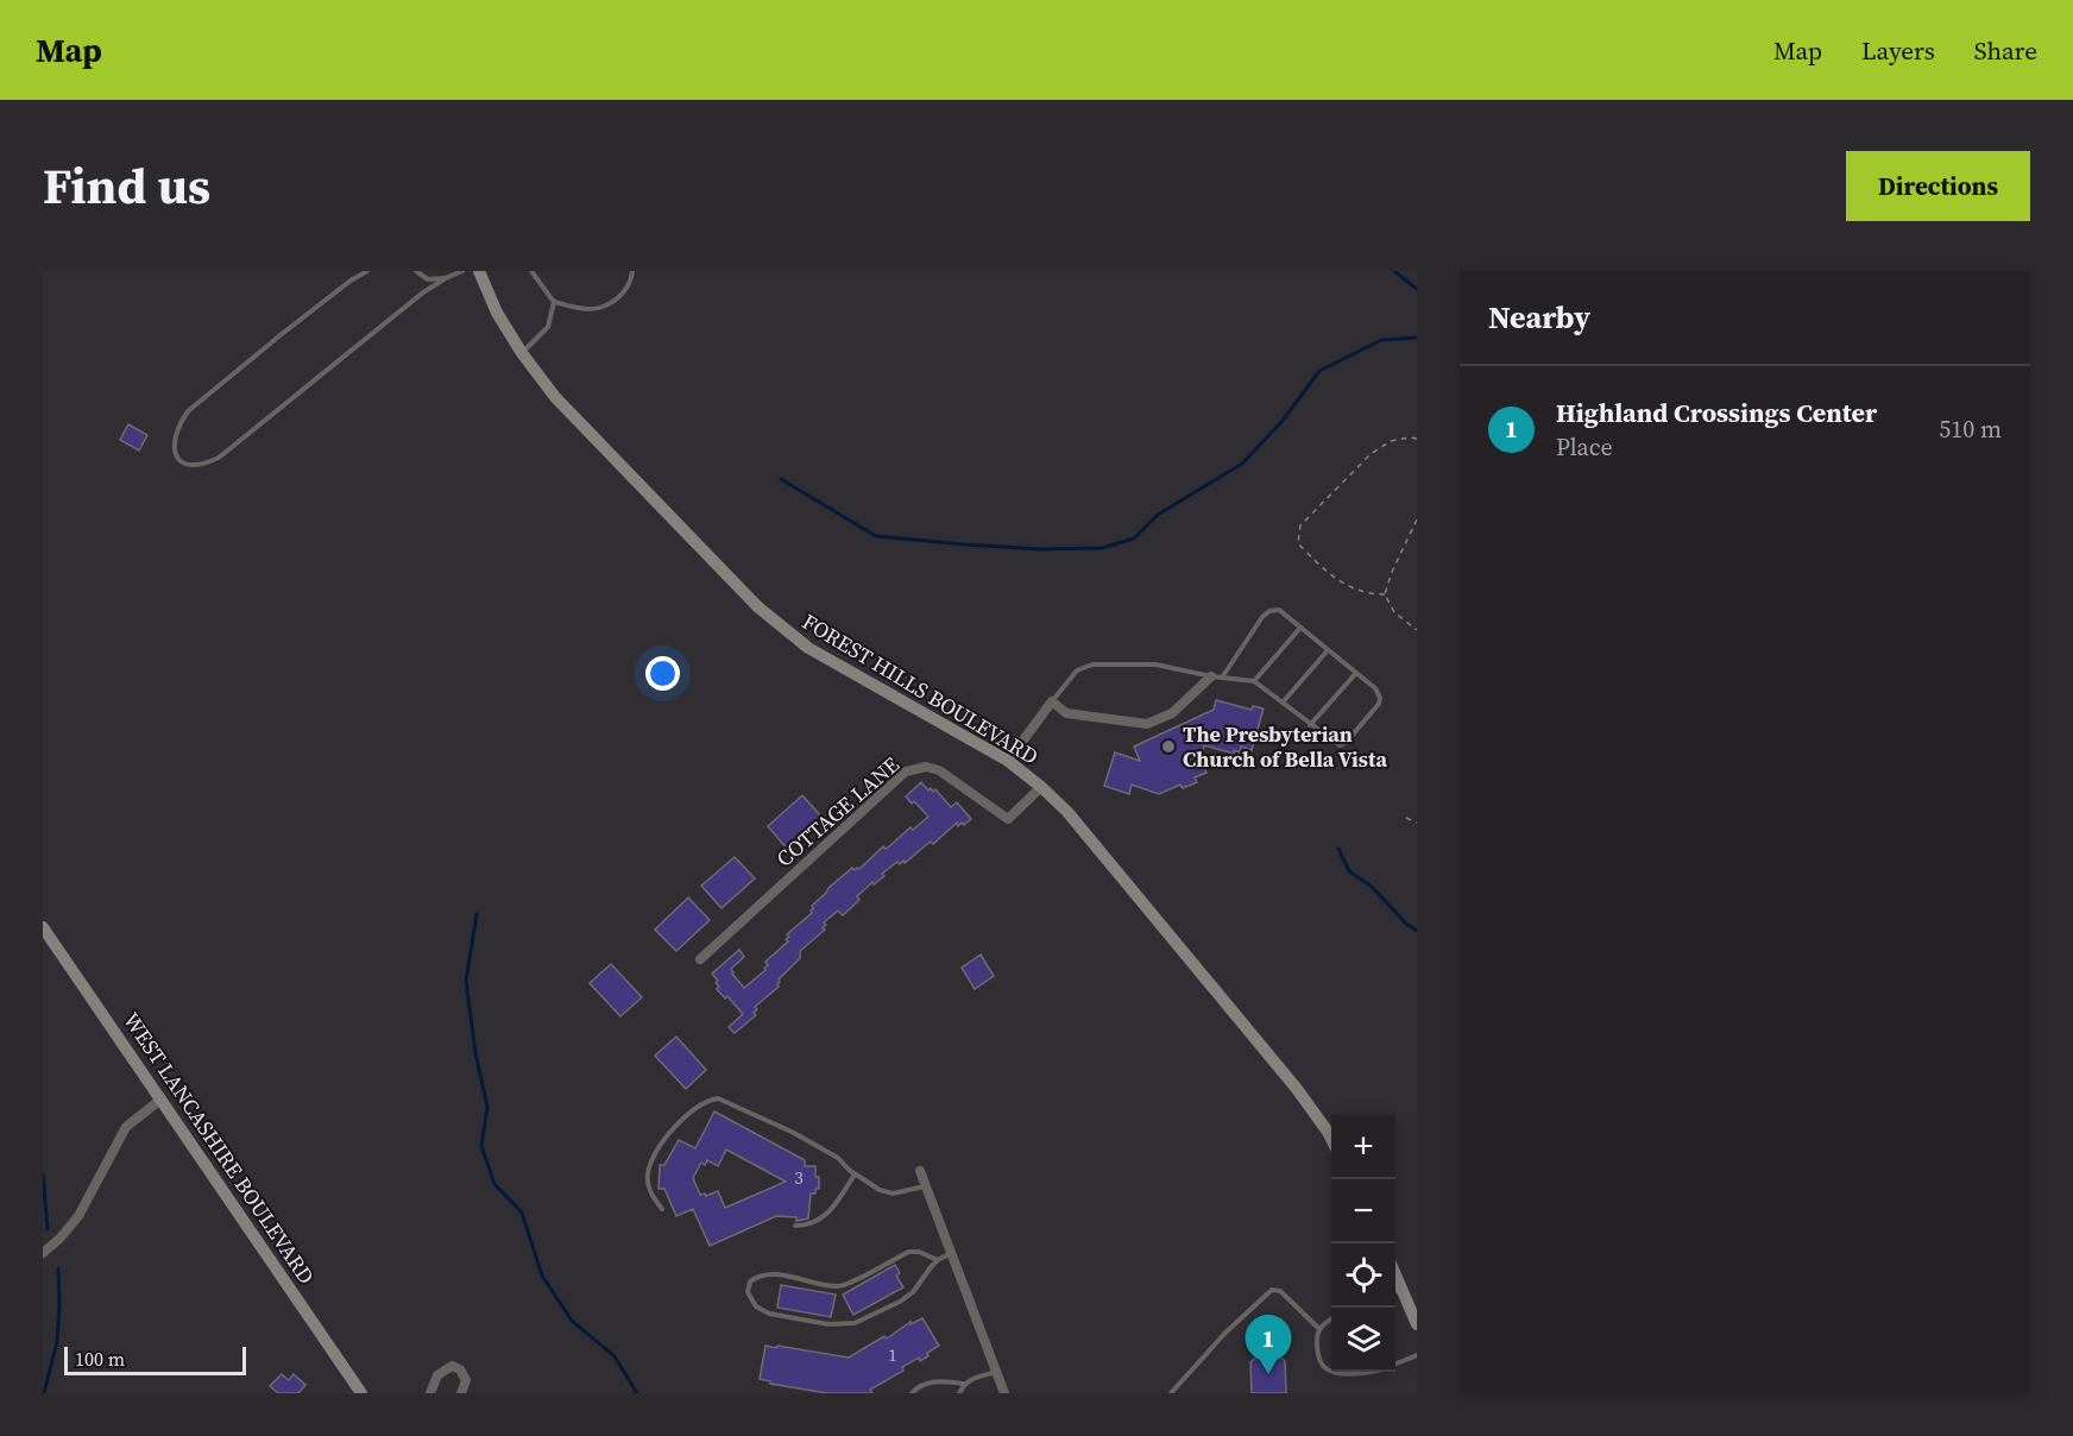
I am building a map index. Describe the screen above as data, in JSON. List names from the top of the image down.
{
  "streets": {
    "main road": ["FOREST HILLS BOULEVARD", "WEST LANCASHIRE BOULEVARD"],
    "street": ["COTTAGE LANE"]
  },
  "crossings": [
    ["FOREST HILLS BOULEVARD", "COTTAGE LANE"]
  ],
  "places": ["The Presbyterian Church of Bella Vista"],
  "house_numbers": ["3", "1"],
  "scale_bar": "100 m",
  "page": {
    "header": "Map",
    "nav": ["Map", "Layers", "Share"],
    "title": "Find us",
    "buttons": "Directions",
    "heading": "Nearby",
    "list": [
      {
        "mark": "1",
        "name": "Highland Crossings Center",
        "note": "Place",
        "value": "510 m"
      }
    ],
    "map_buttons": ["+", "−"],
    "pins": "1",
    "scale": "100 m"
  }
}
